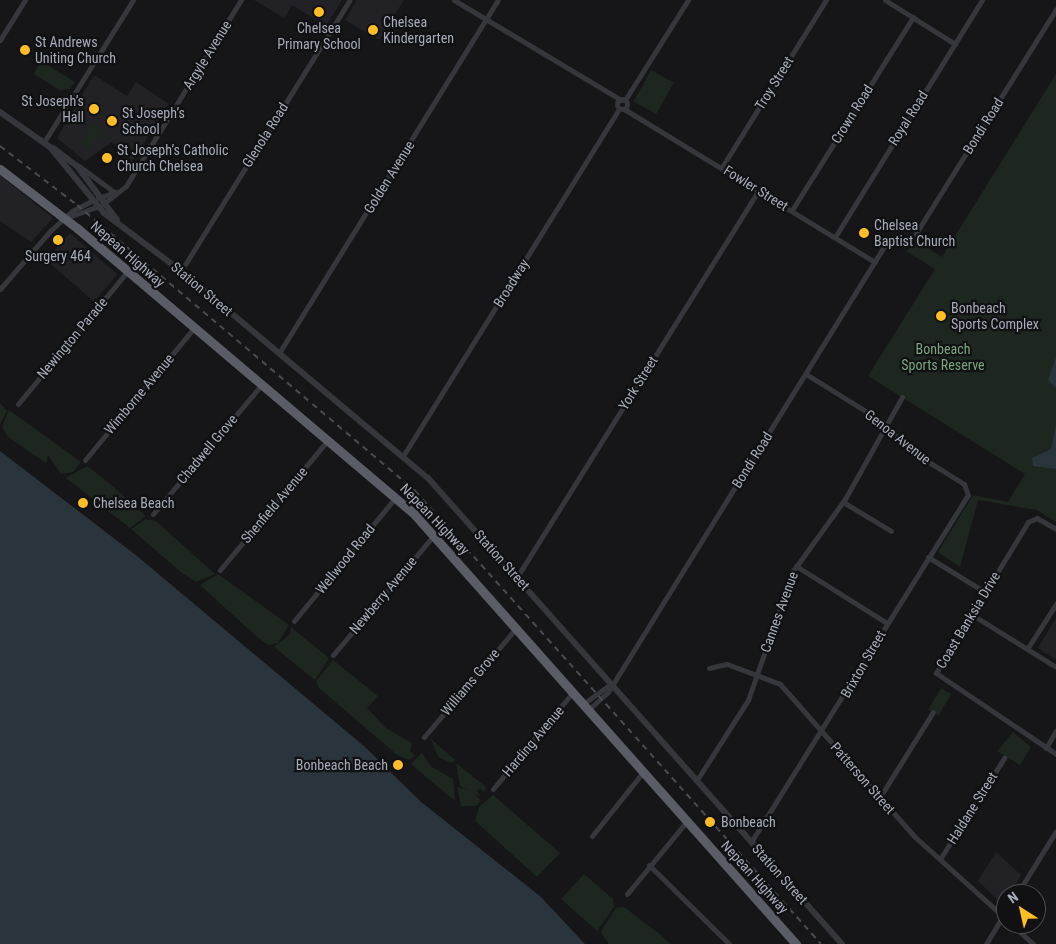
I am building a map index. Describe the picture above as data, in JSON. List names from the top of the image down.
{
  "streets": {
    "highway": ["Nepean Highway"],
    "street": [
      "Argyle Avenue",
      "Troy Street",
      "Crown Road",
      "Royal Road",
      "Bondi Road",
      "Glenola Road",
      "Golden Avenue",
      "Fowler Street",
      "Broadway",
      "Station Street",
      "Newington Parade",
      "York Street",
      "Wimborne Avenue",
      "Genoa Avenue",
      "Chadwell Grove",
      "Shenfield Avenue",
      "Wellwood Road",
      "Newberry Avenue",
      "Cannes Avenue",
      "Coast Banksia Drive",
      "Brixton Street",
      "Williams Grove",
      "Harding Avenue",
      "Patterson Street",
      "Haldane Street"
    ]
  },
  "crossings": [
    ["Argyle Avenue", "Nepean Highway"],
    ["Argyle Avenue", "Station Street"],
    ["Troy Street", "Fowler Street"],
    ["Crown Road", "Fowler Street"],
    ["Royal Road", "Fowler Street"],
    ["Bondi Road", "Fowler Street"],
    ["Bondi Road", "Nepean Highway"],
    ["Bondi Road", "Station Street"],
    ["Bondi Road", "Genoa Avenue"],
    ["Glenola Road", "Station Street"],
    ["Golden Avenue", "Fowler Street"],
    ["Golden Avenue", "Station Street"],
    ["Fowler Street", "Broadway"],
    ["Fowler Street", "York Street"],
    ["Nepean Highway", "Newington Parade"],
    ["Nepean Highway", "Wimborne Avenue"],
    ["Nepean Highway", "Chadwell Grove"],
    ["Nepean Highway", "Shenfield Avenue"],
    ["Nepean Highway", "Wellwood Road"],
    ["Nepean Highway", "Newberry Avenue"],
    ["Nepean Highway", "Williams Grove"],
    ["Nepean Highway", "Harding Avenue"],
    ["Broadway", "Station Street"],
    ["Station Street", "York Street"],
    ["Station Street", "Cannes Avenue"],
    ["Station Street", "Brixton Street"],
    ["Genoa Avenue", "Cannes Avenue"],
    ["Genoa Avenue", "Brixton Street"],
    ["Cannes Avenue", "Patterson Street"],
    ["Brixton Street", "Patterson Street"],
    ["Patterson Street", "Haldane Street"]
  ],
  "parks": ["Bonbeach Sports Reserve"],
  "places": [
    "Chelsea Primary School",
    "Chelsea Kindergarten",
    "St Andrews Uniting Church",
    "St Joseph’s Hall",
    "St Joseph’s School",
    "St Joseph’s Catholic Church Chelsea",
    "Chelsea Baptist Church",
    "Surgery 464",
    "Bonbeach Sports Complex",
    "Chelsea Beach",
    "Bonbeach Beach",
    "Bonbeach"
  ],
  "north": "top left"
}
